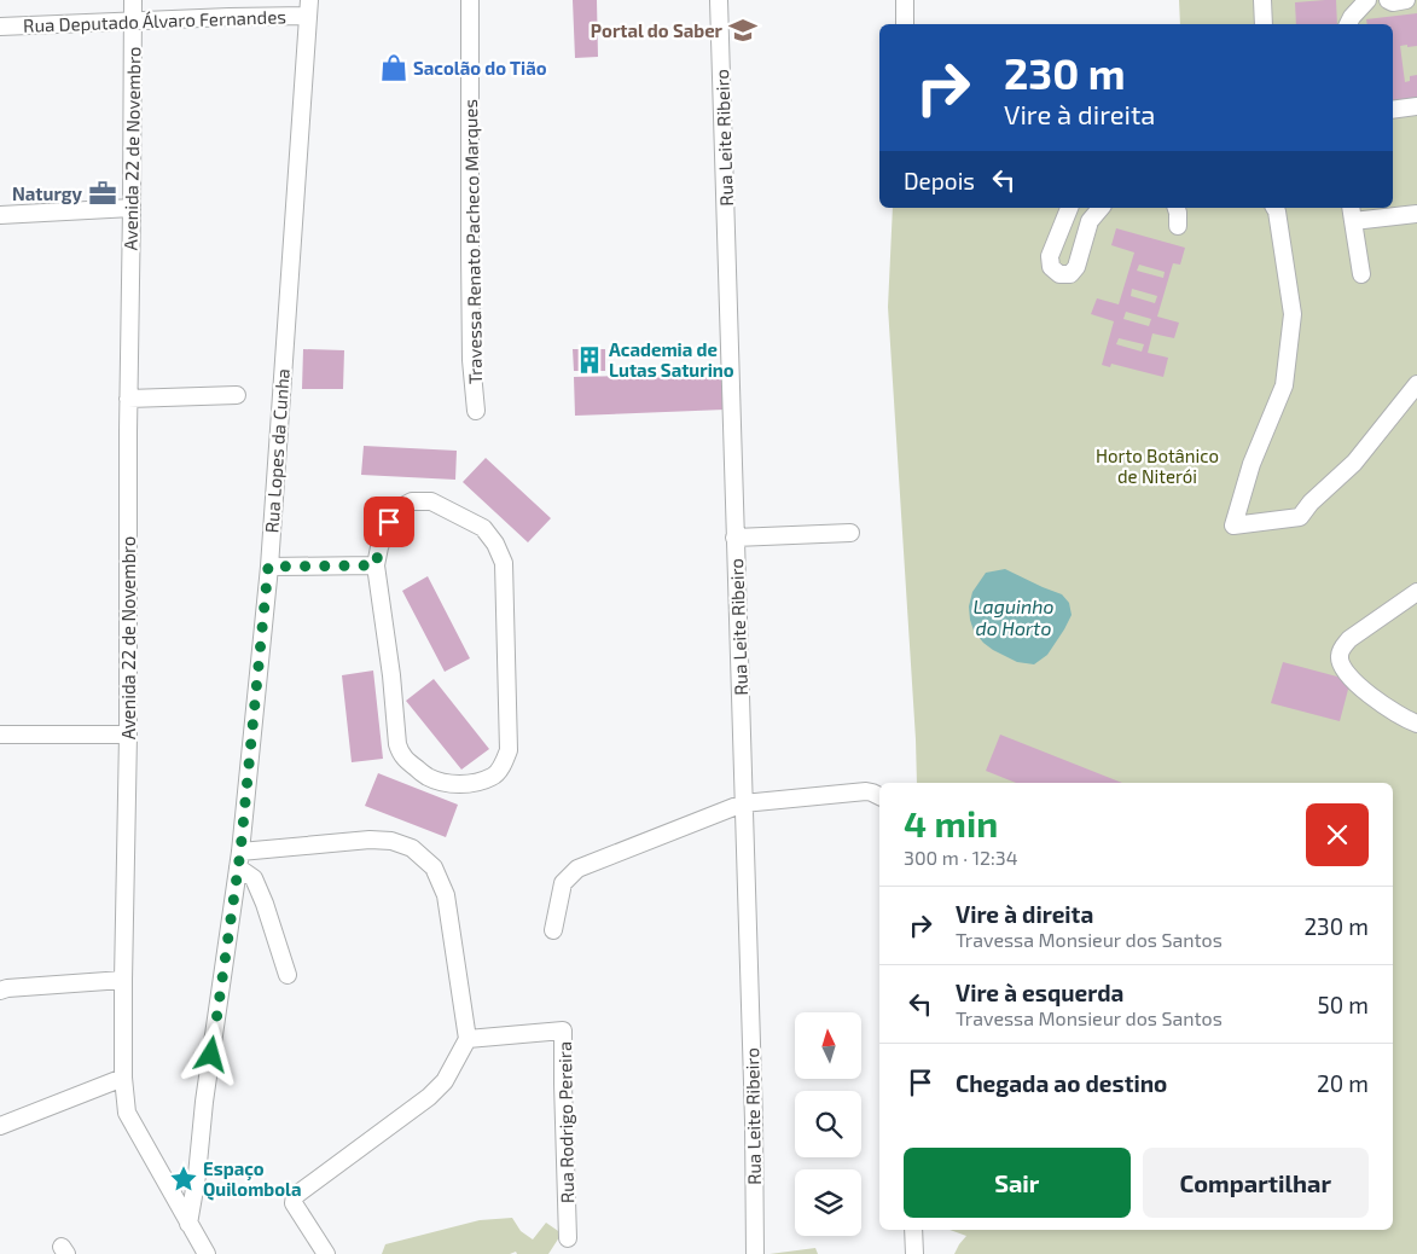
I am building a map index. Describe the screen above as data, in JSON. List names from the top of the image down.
{
  "streets": {
    "street": [
      "Rua Deputado Álvaro Fernandes",
      "Rua Leite Ribeiro",
      "Avenida 22 de Novembro",
      "Travessa Renato Pacheco Marques",
      "Rua Lopes da Cunha",
      "Rua Rodrigo Pereira"
    ]
  },
  "crossings": [
    ["Rua Deputado Álvaro Fernandes", "Avenida 22 de Novembro"],
    ["Rua Deputado Álvaro Fernandes", "Rua Lopes da Cunha"],
    ["Avenida 22 de Novembro", "Rua Lopes da Cunha"]
  ],
  "water": ["Laguinho do Horto"],
  "parks": ["Horto Botânico de Niterói"],
  "places": {
    "school or university": ["Portal do Saber"],
    "shop": ["Sacolão do Tião"],
    "office": ["Naturgy"],
    "building": ["Academia de Lutas Saturino"],
    "place": ["Espaço Quilombola"]
  },
  "north": "top",
  "page": {
    "turn": ["230 m", "Vire à direita"],
    "then": "Depois",
    "heading": ["4 min", "300 m · 12:34"],
    "list": [
      {
        "name": "Vire à direita",
        "note": "Travessa Monsieur dos Santos",
        "value": "230 m"
      },
      {
        "name": "Vire à esquerda",
        "note": "Travessa Monsieur dos Santos",
        "value": "50 m"
      },
      {
        "name": "Chegada ao destino",
        "value": "20 m"
      }
    ],
    "buttons": ["Sair", "Compartilhar"]
  }
}
